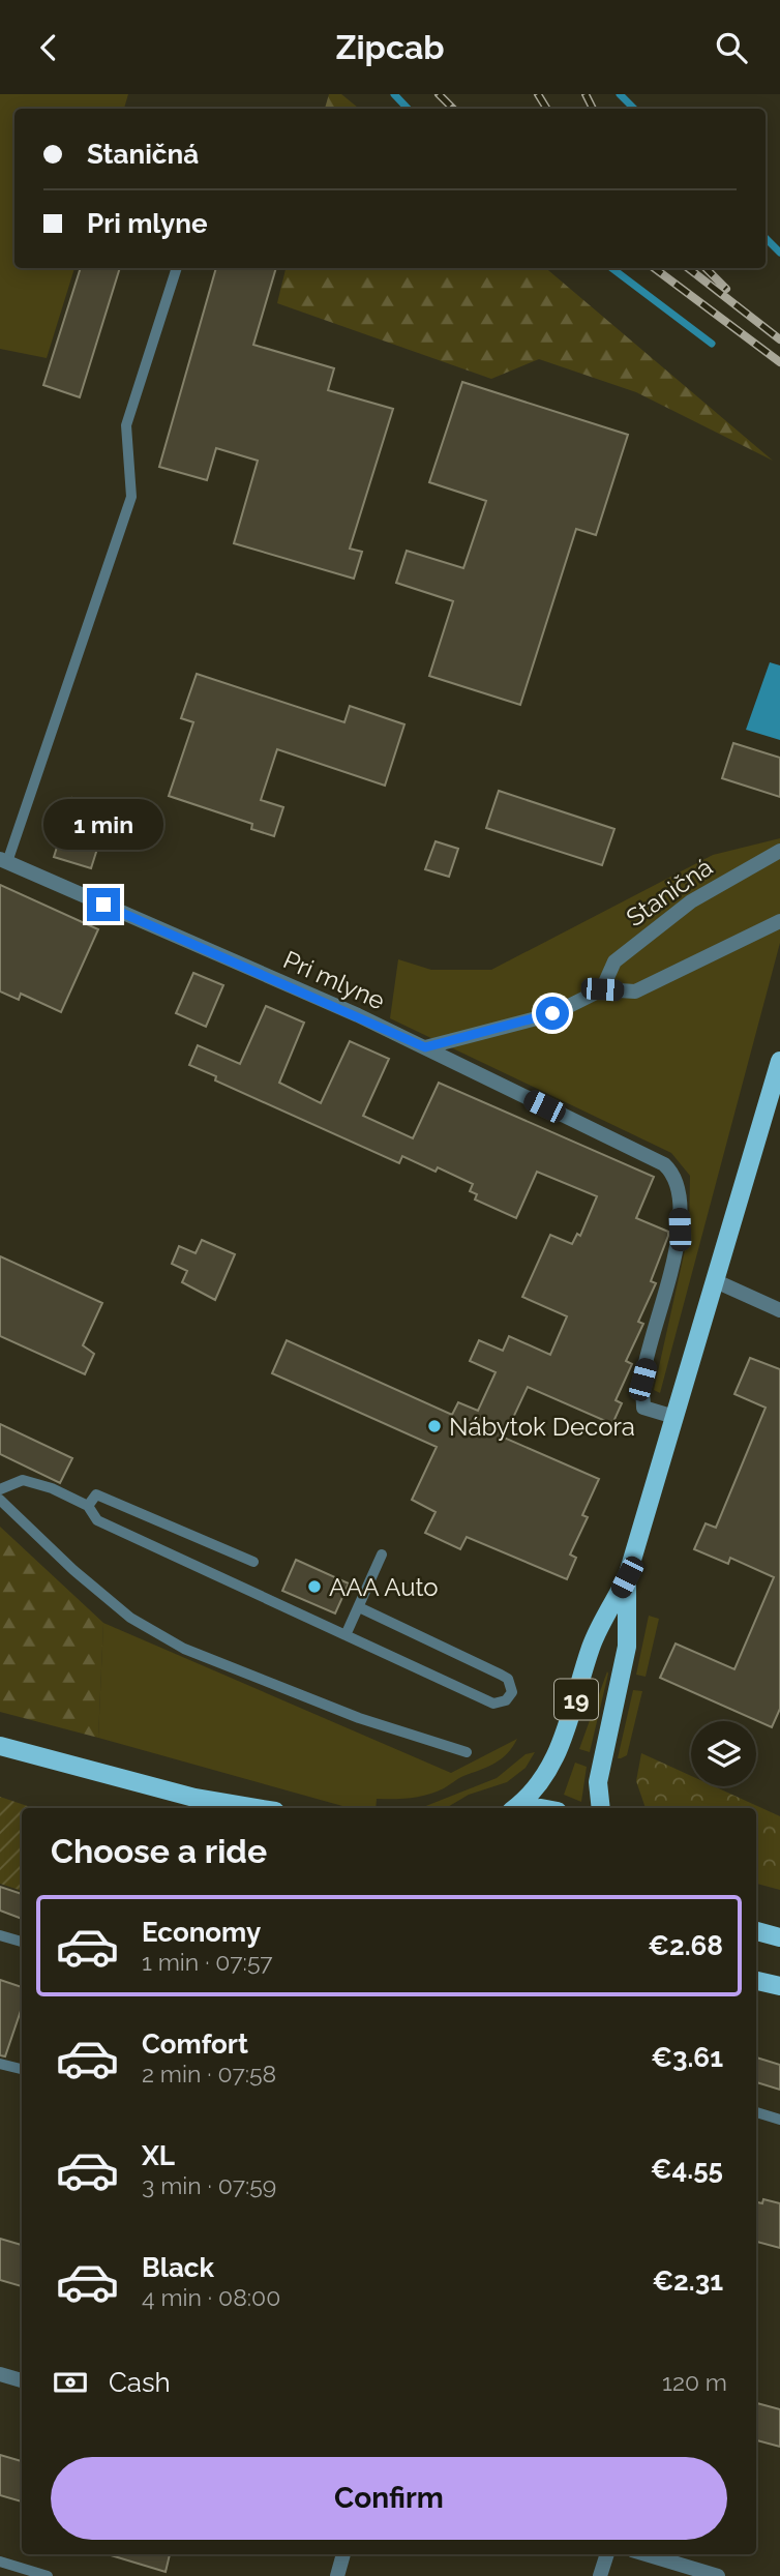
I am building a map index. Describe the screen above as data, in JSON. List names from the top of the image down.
{
  "streets": {
    "main road": ["19"],
    "street": ["Staničná", "Pri mlyne"]
  },
  "crossings": [
    ["Pri mlyne", "19"]
  ],
  "places": ["Nábytok Decora", "AAA Auto"],
  "page": {
    "header": "Zipcab",
    "banner": ["Staničná", "Pri mlyne"],
    "bubble": "1 min",
    "heading": "Choose a ride",
    "list": [
      {
        "name": "Economy",
        "note": "1 min · 07:57",
        "value": "€2.68"
      },
      {
        "name": "Comfort",
        "note": "2 min · 07:58",
        "value": "€3.61"
      },
      {
        "name": "XL",
        "note": "3 min · 07:59",
        "value": "€4.55"
      },
      {
        "name": "Black",
        "note": "4 min · 08:00",
        "value": "€2.31"
      }
    ],
    "pay": ["Cash", "120 m"],
    "buttons": "Confirm"
  }
}
